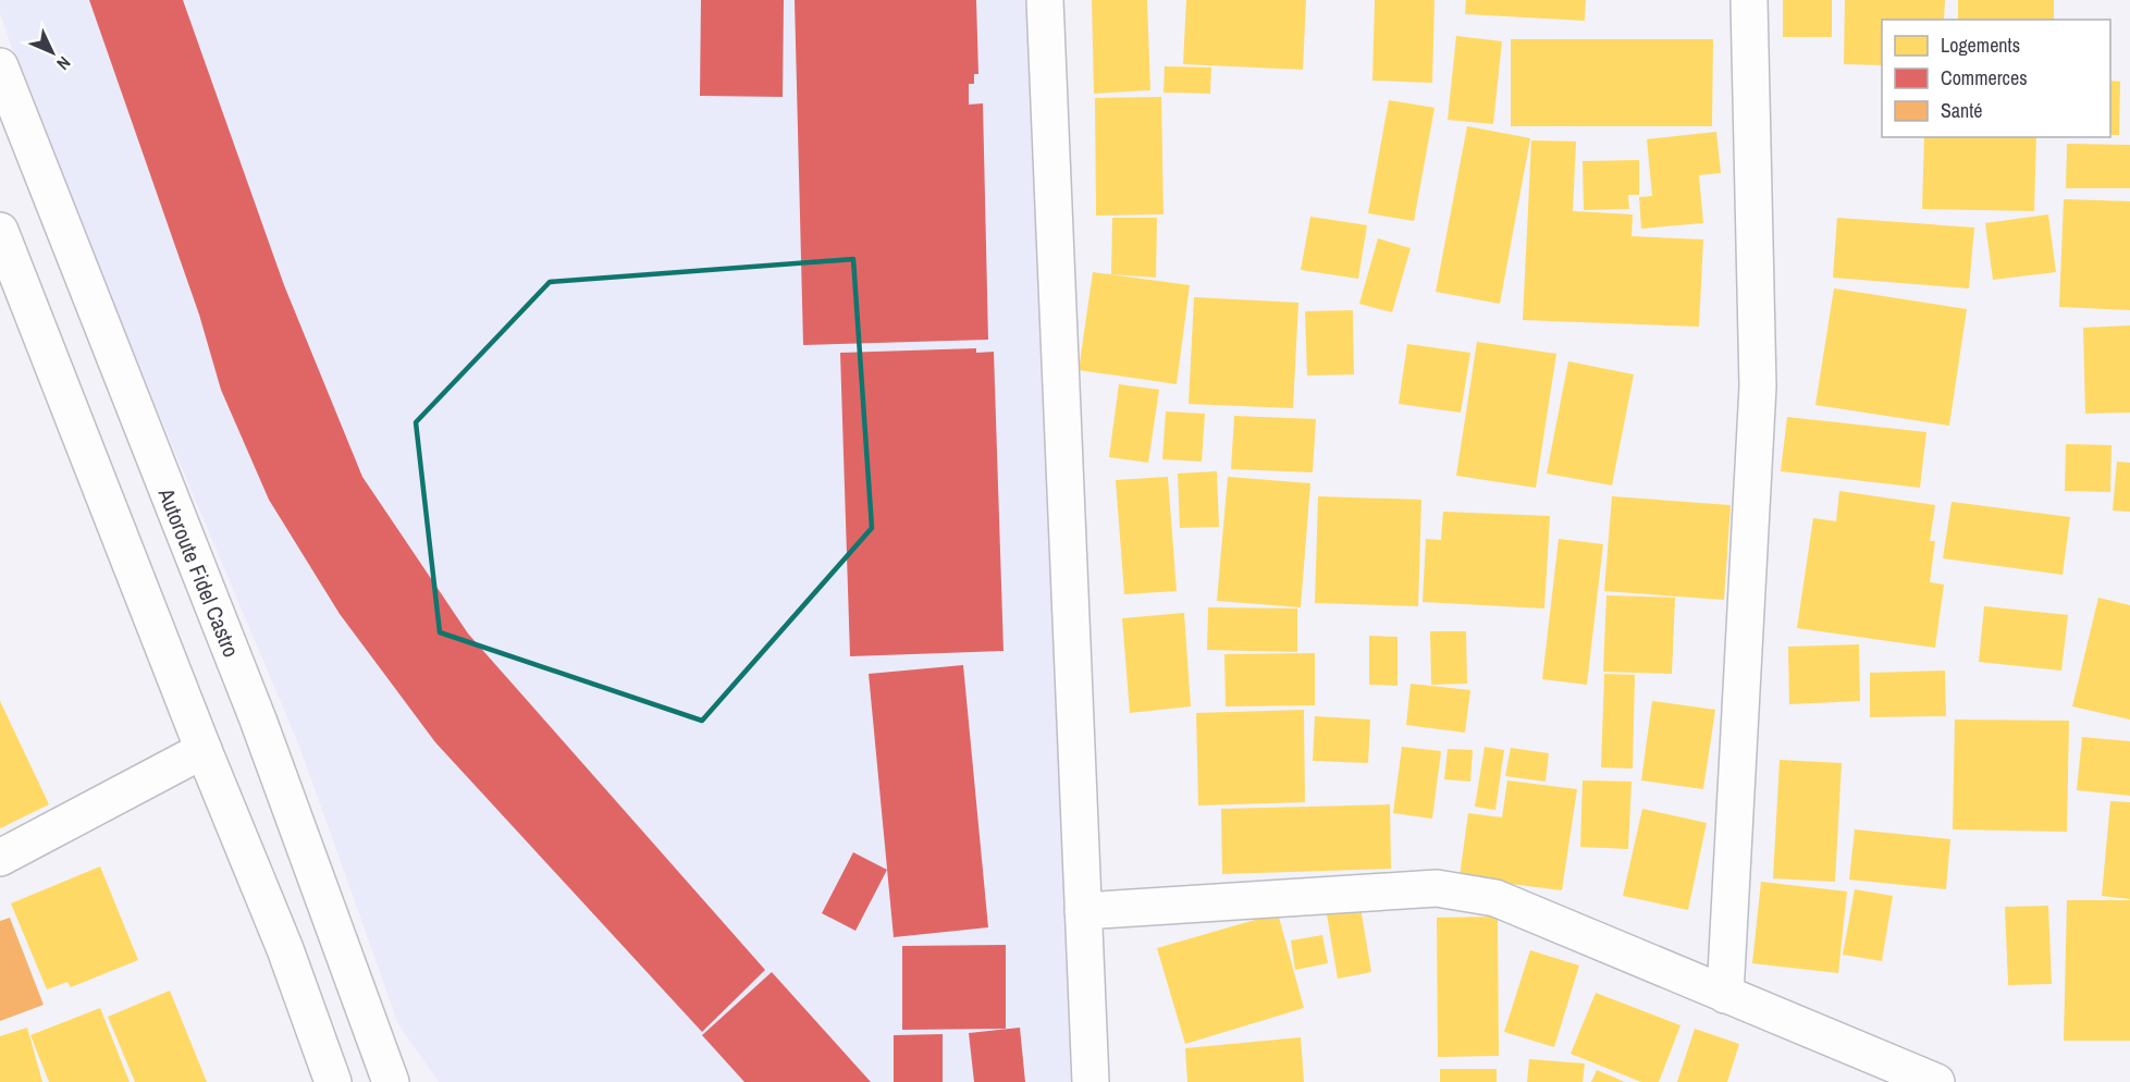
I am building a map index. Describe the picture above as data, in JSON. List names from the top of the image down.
{
  "streets": {
    "main road": ["Autoroute Fidel Castro"]
  },
  "legend": ["Logements", "Commerces", "Santé"],
  "north": "bottom right"
}
